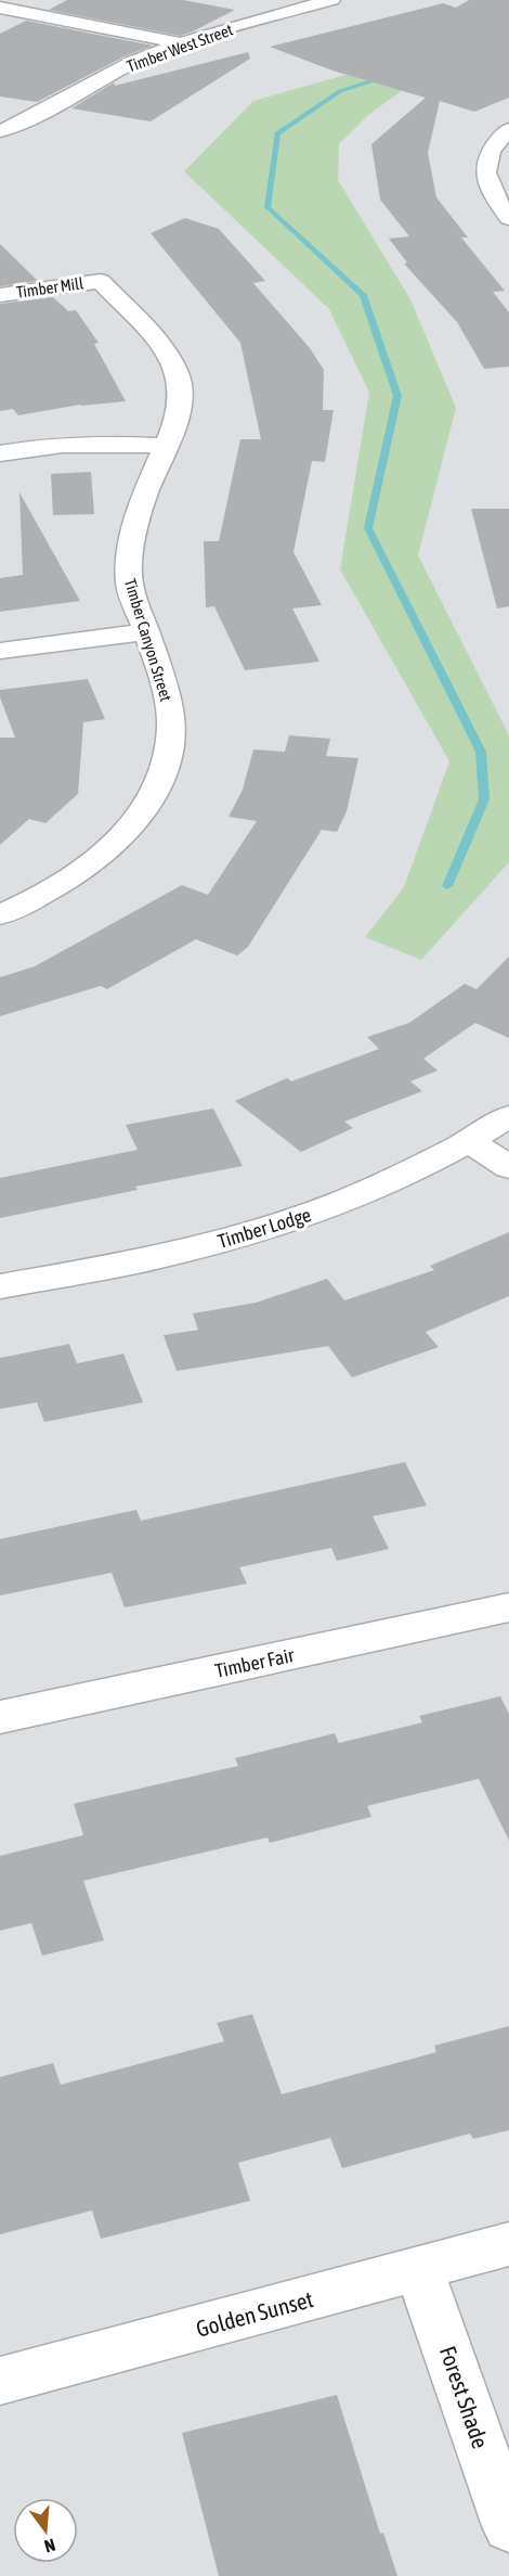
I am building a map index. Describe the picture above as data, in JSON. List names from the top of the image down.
{
  "streets": {
    "street": [
      "Timber West Street",
      "Timber Mill",
      "Timber Canyon Street",
      "Timber Lodge",
      "Timber Fair",
      "Golden Sunset",
      "Forest Shade"
    ]
  },
  "crossings": [
    ["Timber Mill", "Timber Canyon Street"],
    ["Golden Sunset", "Forest Shade"]
  ],
  "north": "bottom"
}
